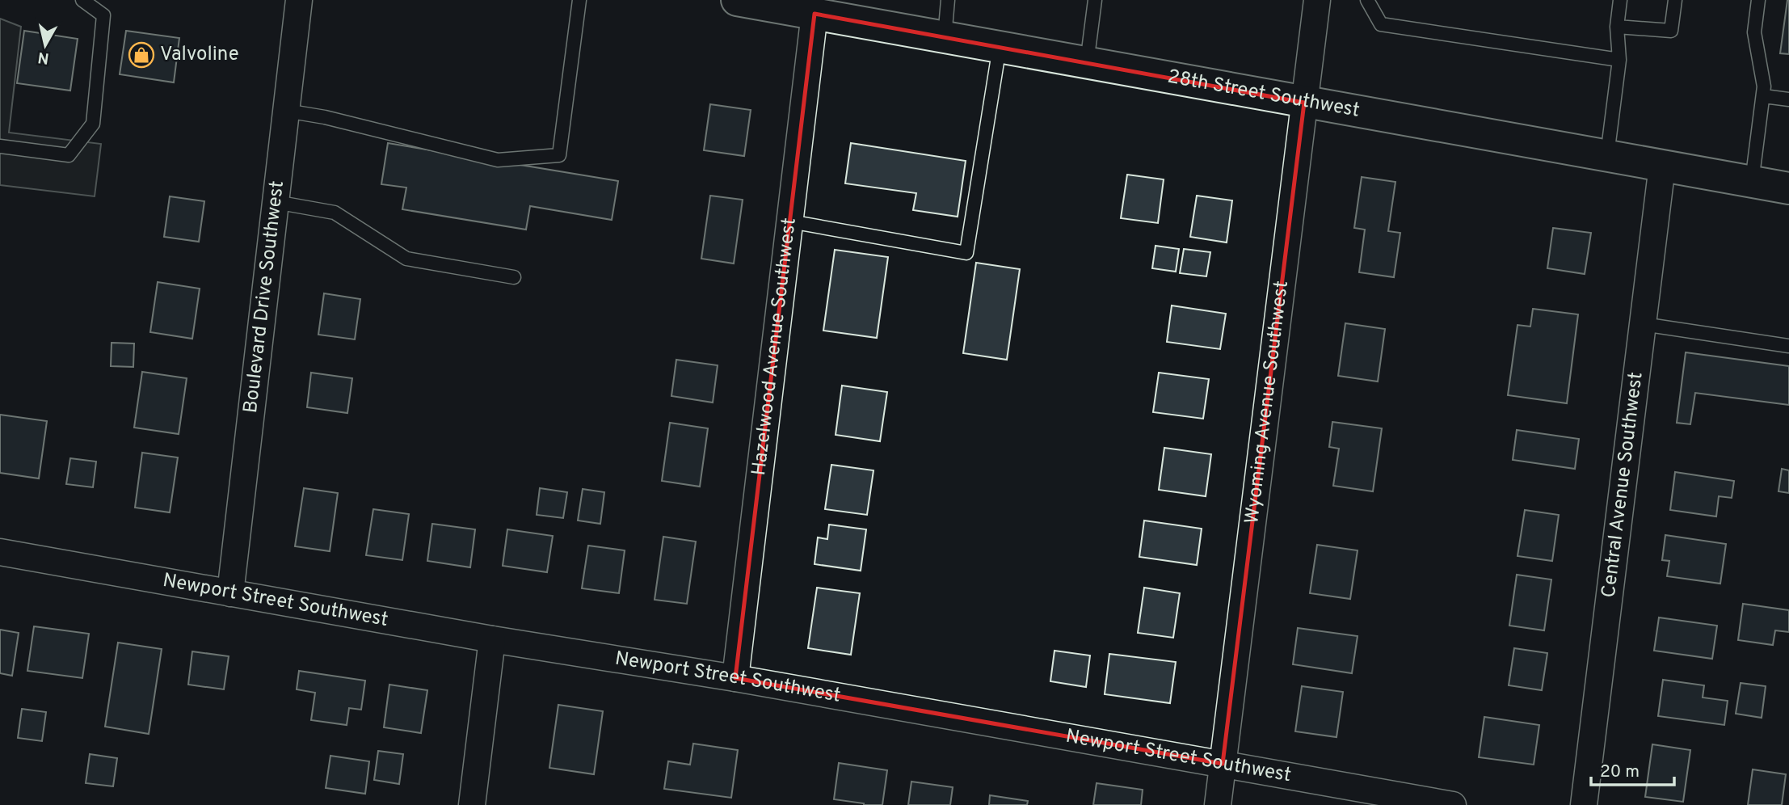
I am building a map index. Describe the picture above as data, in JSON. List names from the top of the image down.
{
  "streets": {
    "main road": ["28th Street Southwest"],
    "street": [
      "Boulevard Drive Southwest",
      "Hazelwood Avenue Southwest",
      "Wyoming Avenue Southwest",
      "Central Avenue Southwest",
      "Newport Street Southwest"
    ]
  },
  "crossings": [
    ["28th Street Southwest", "Hazelwood Avenue Southwest"],
    ["28th Street Southwest", "Wyoming Avenue Southwest"],
    ["28th Street Southwest", "Central Avenue Southwest"],
    ["Boulevard Drive Southwest", "Newport Street Southwest"],
    ["Hazelwood Avenue Southwest", "Newport Street Southwest"],
    ["Wyoming Avenue Southwest", "Newport Street Southwest"]
  ],
  "places": {
    "shop": ["Valvoline"]
  },
  "scale_bar": "20 m",
  "north": "bottom"
}
